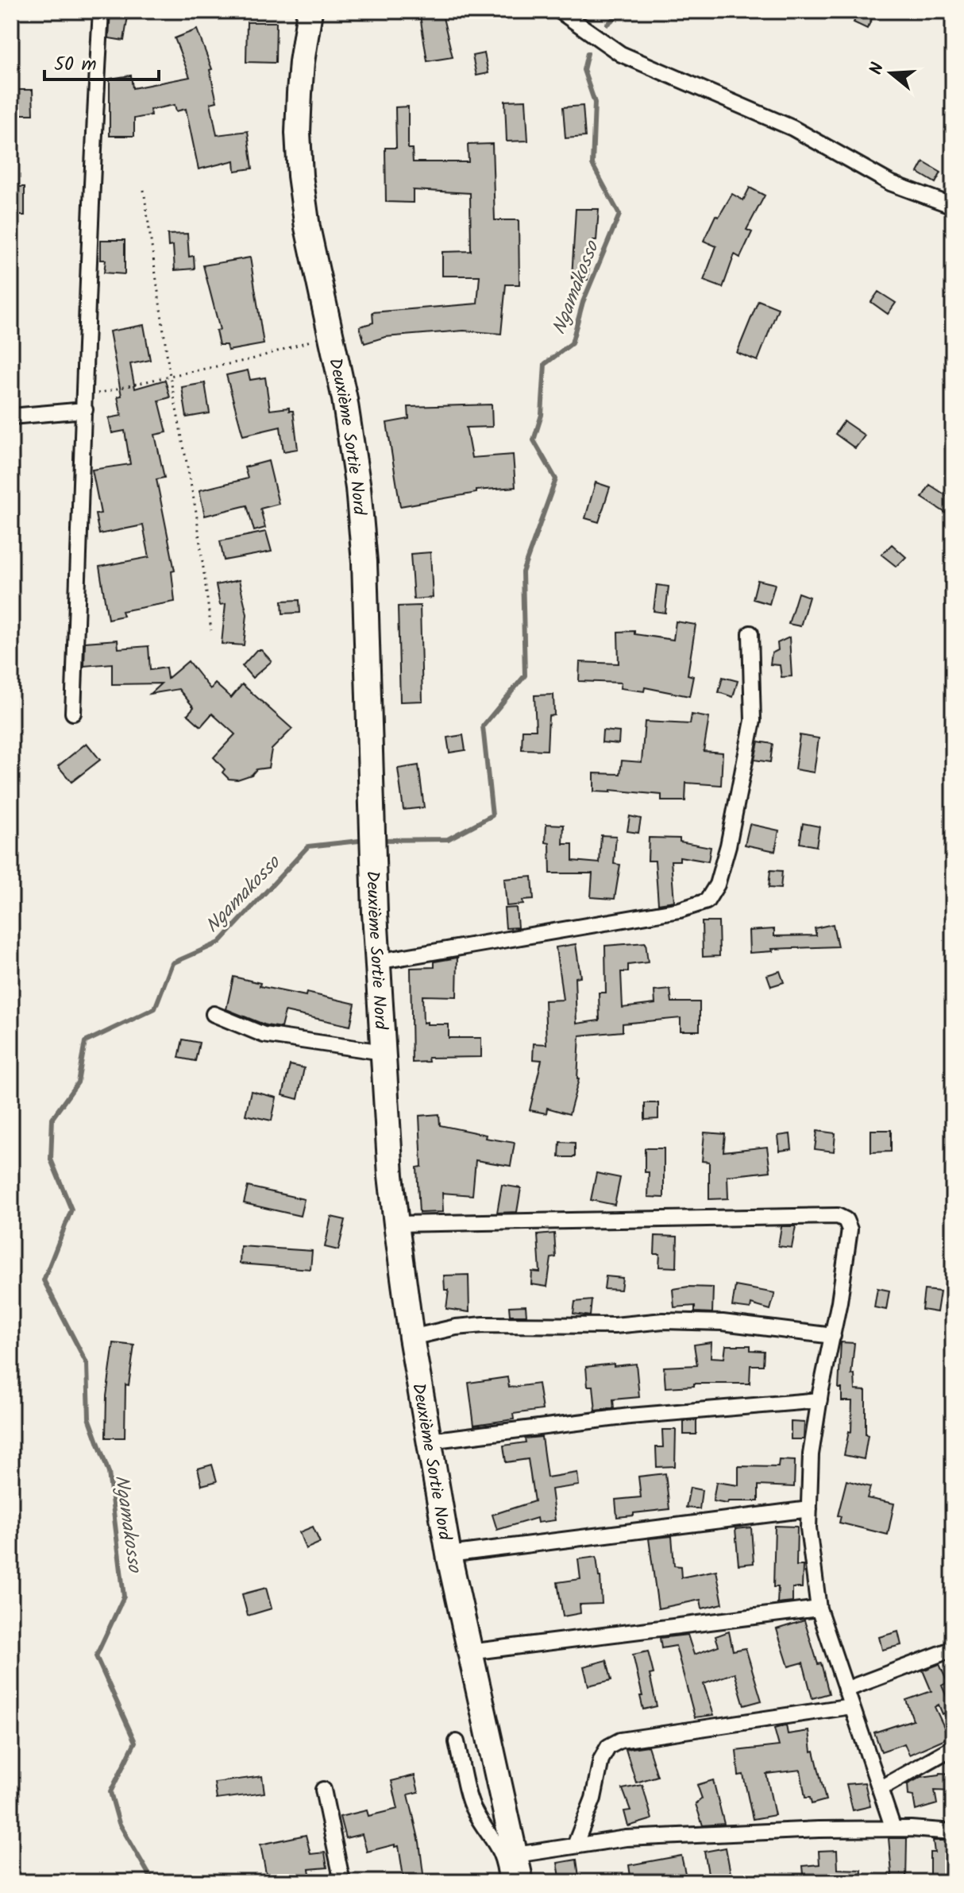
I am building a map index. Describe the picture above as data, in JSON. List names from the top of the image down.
{
  "streets": {
    "main road": ["Deuxième Sortie Nord"]
  },
  "water": ["Ngamakosso"],
  "scale_bar": "50 m",
  "north": "left"
}
